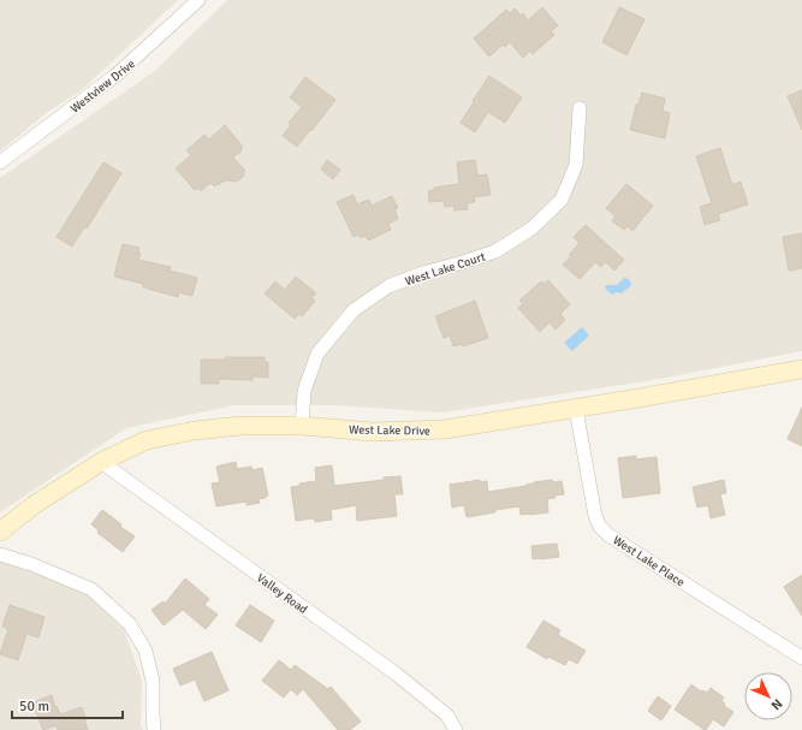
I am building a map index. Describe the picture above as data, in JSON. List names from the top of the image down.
{
  "streets": {
    "main road": ["West Lake Drive"],
    "street": [
      "Westview Drive",
      "West Lake Court",
      "West Lake Place",
      "Valley Road"
    ]
  },
  "crossings": [
    ["West Lake Court", "West Lake Drive"],
    ["West Lake Drive", "West Lake Place"],
    ["West Lake Drive", "Valley Road"]
  ],
  "scale_bar": "50 m",
  "north": "bottom right"
}
